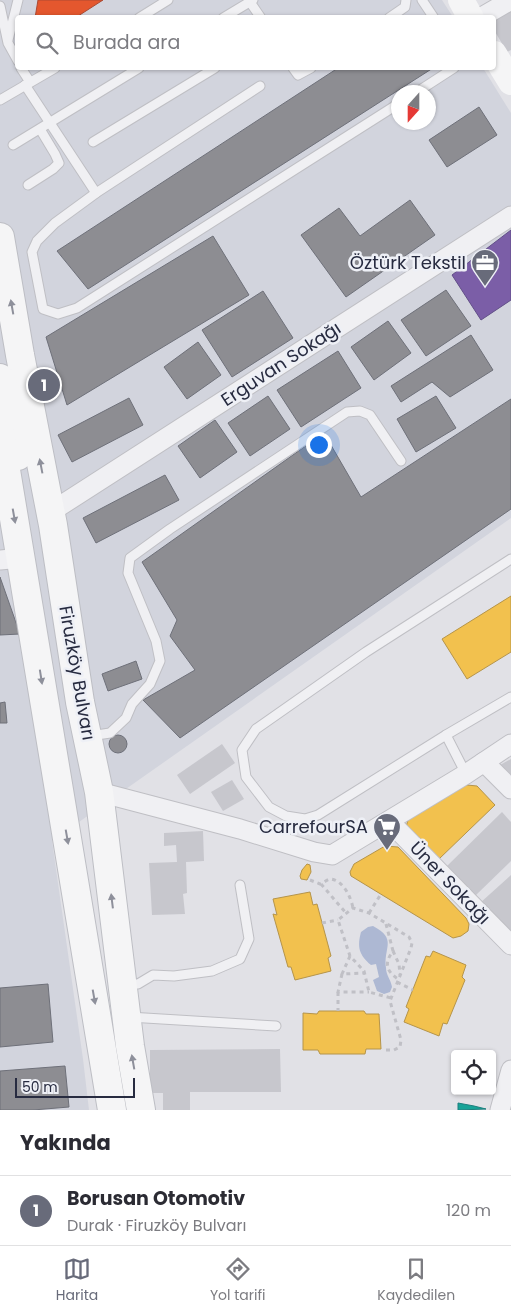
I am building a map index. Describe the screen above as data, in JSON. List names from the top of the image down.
{
  "streets": {
    "main road": ["Firuzköy Bulvarı"],
    "street": ["Erguvan Sokağı", "Üner Sokağı"]
  },
  "crossings": [
    ["Erguvan Sokağı", "Firuzköy Bulvarı"]
  ],
  "places": {
    "office": ["Öztürk Tekstil"],
    "supermarket": ["CarrefourSA"]
  },
  "scale_bar": "50 m",
  "north": "bottom",
  "page": {
    "search": "Burada ara",
    "pins": "1",
    "scale": "50 m",
    "heading": "Yakında",
    "list": [
      {
        "mark": "1",
        "name": "Borusan Otomotiv",
        "note": "Durak · Firuzköy Bulvarı",
        "value": "120 m"
      }
    ],
    "nav": ["Harita", "Yol tarifi", "Kaydedilen"]
  }
}
